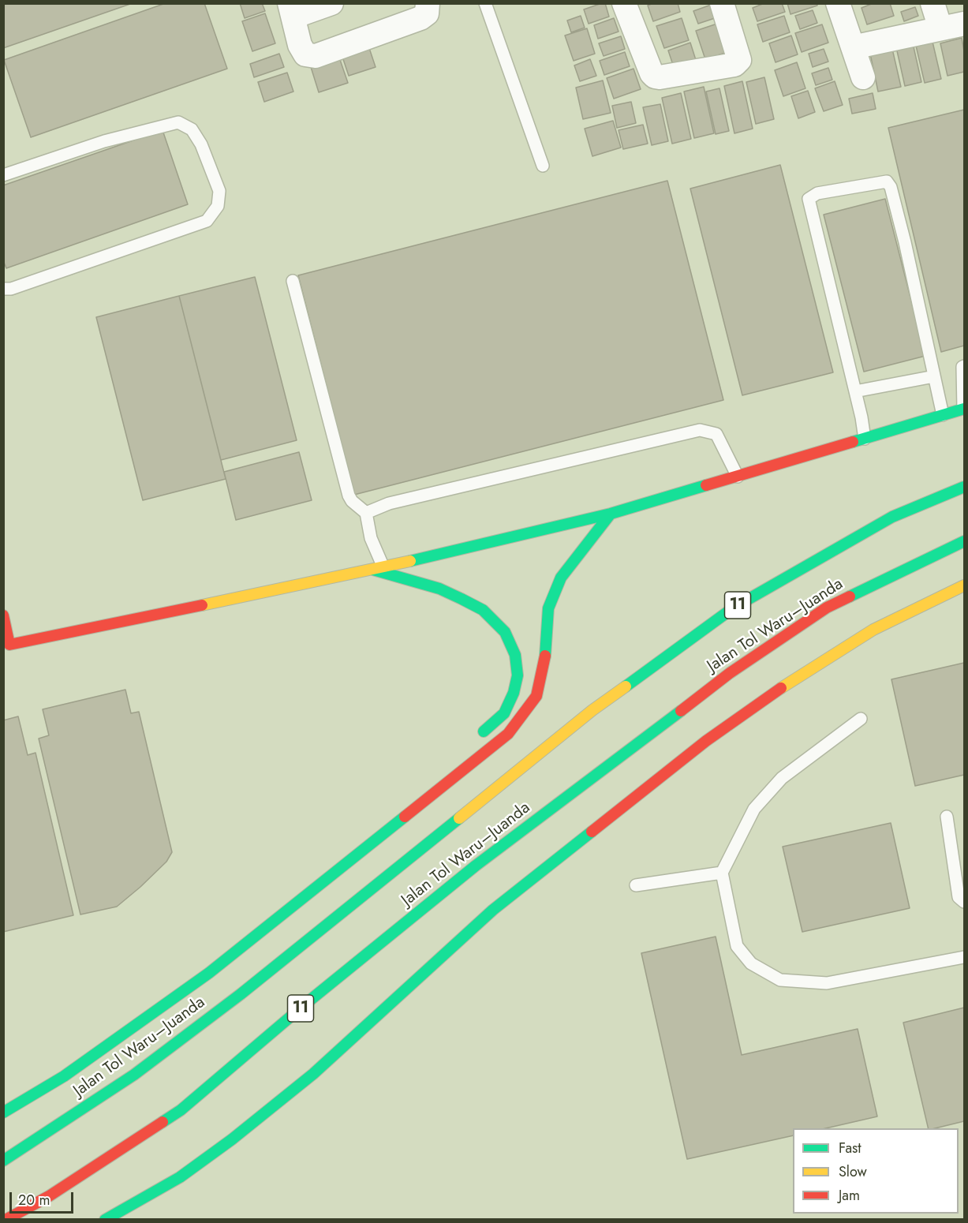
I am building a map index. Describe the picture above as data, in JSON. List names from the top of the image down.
{
  "streets": {
    "main road": ["11", "Jalan Tol Waru–Juanda"]
  },
  "legend": ["Fast", "Slow", "Jam"],
  "scale_bar": "20 m"
}
